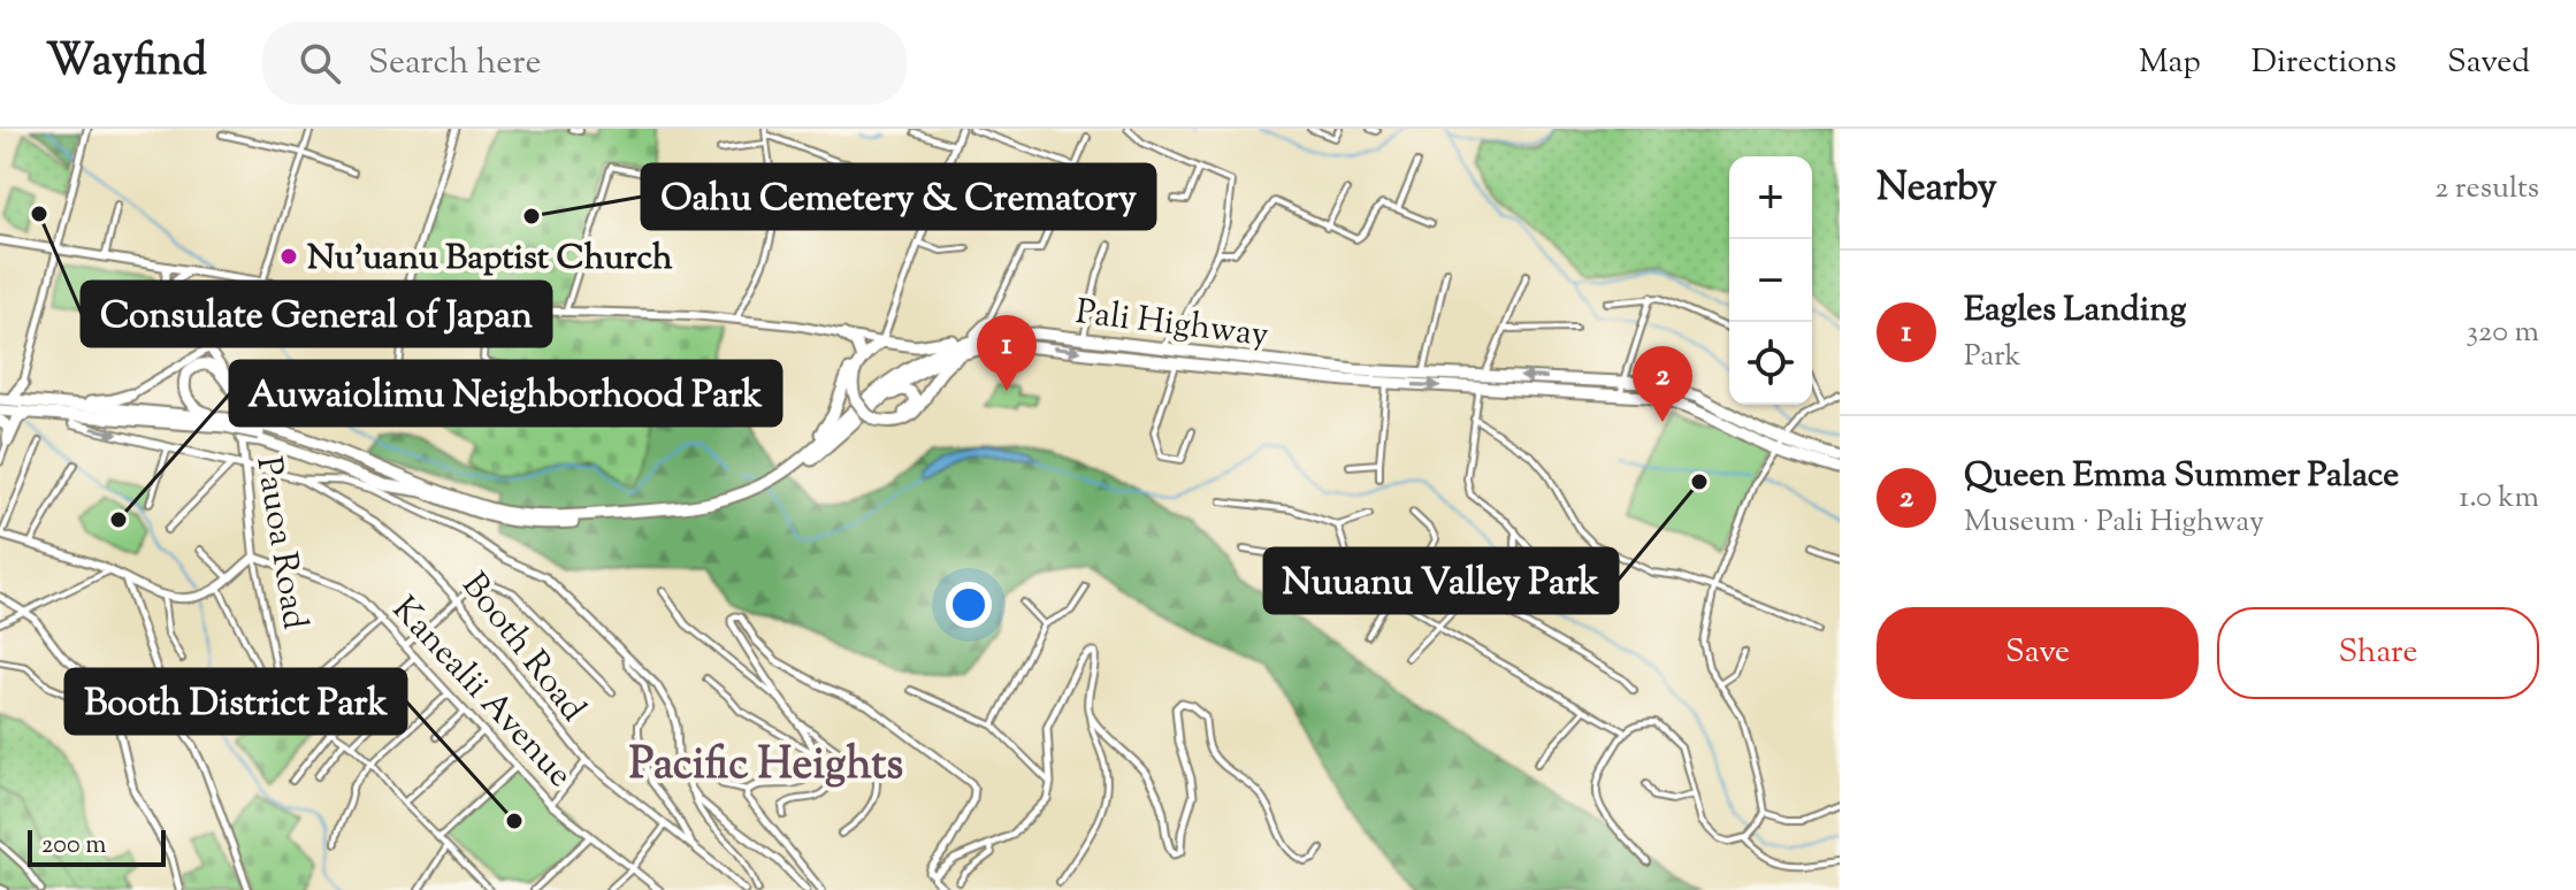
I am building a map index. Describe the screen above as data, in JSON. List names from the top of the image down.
{
  "streets": {
    "highway": ["Pali Highway"],
    "main road": ["Pauoa Road"],
    "street": ["Booth Road", "Kanealii Avenue"]
  },
  "crossings": [
    ["Pauoa Road", "Kanealii Avenue"]
  ],
  "districts": ["Pacific Heights"],
  "places": [
    "Consulate General of Japan",
    "Oahu Cemetery & Crematory",
    "Nu'uanu Baptist Church",
    "Nuuanu Valley Park",
    "Auwaiolimu Neighborhood Park",
    "Booth District Park"
  ],
  "scale_bar": "200 m",
  "page": {
    "header": "Wayfind",
    "search": "Search here",
    "nav": ["Map", "Directions", "Saved"],
    "heading": ["Nearby", "2 results"],
    "map_buttons": ["+", "−"],
    "list": [
      {
        "mark": "1",
        "name": "Eagles Landing",
        "note": "Park",
        "value": "320 m"
      },
      {
        "mark": "2",
        "name": "Queen Emma Summer Palace",
        "note": "Museum · Pali Highway",
        "value": "1.0 km"
      }
    ],
    "pins": ["1", "2"],
    "buttons": ["Save", "Share"],
    "scale": "200 m"
  }
}
